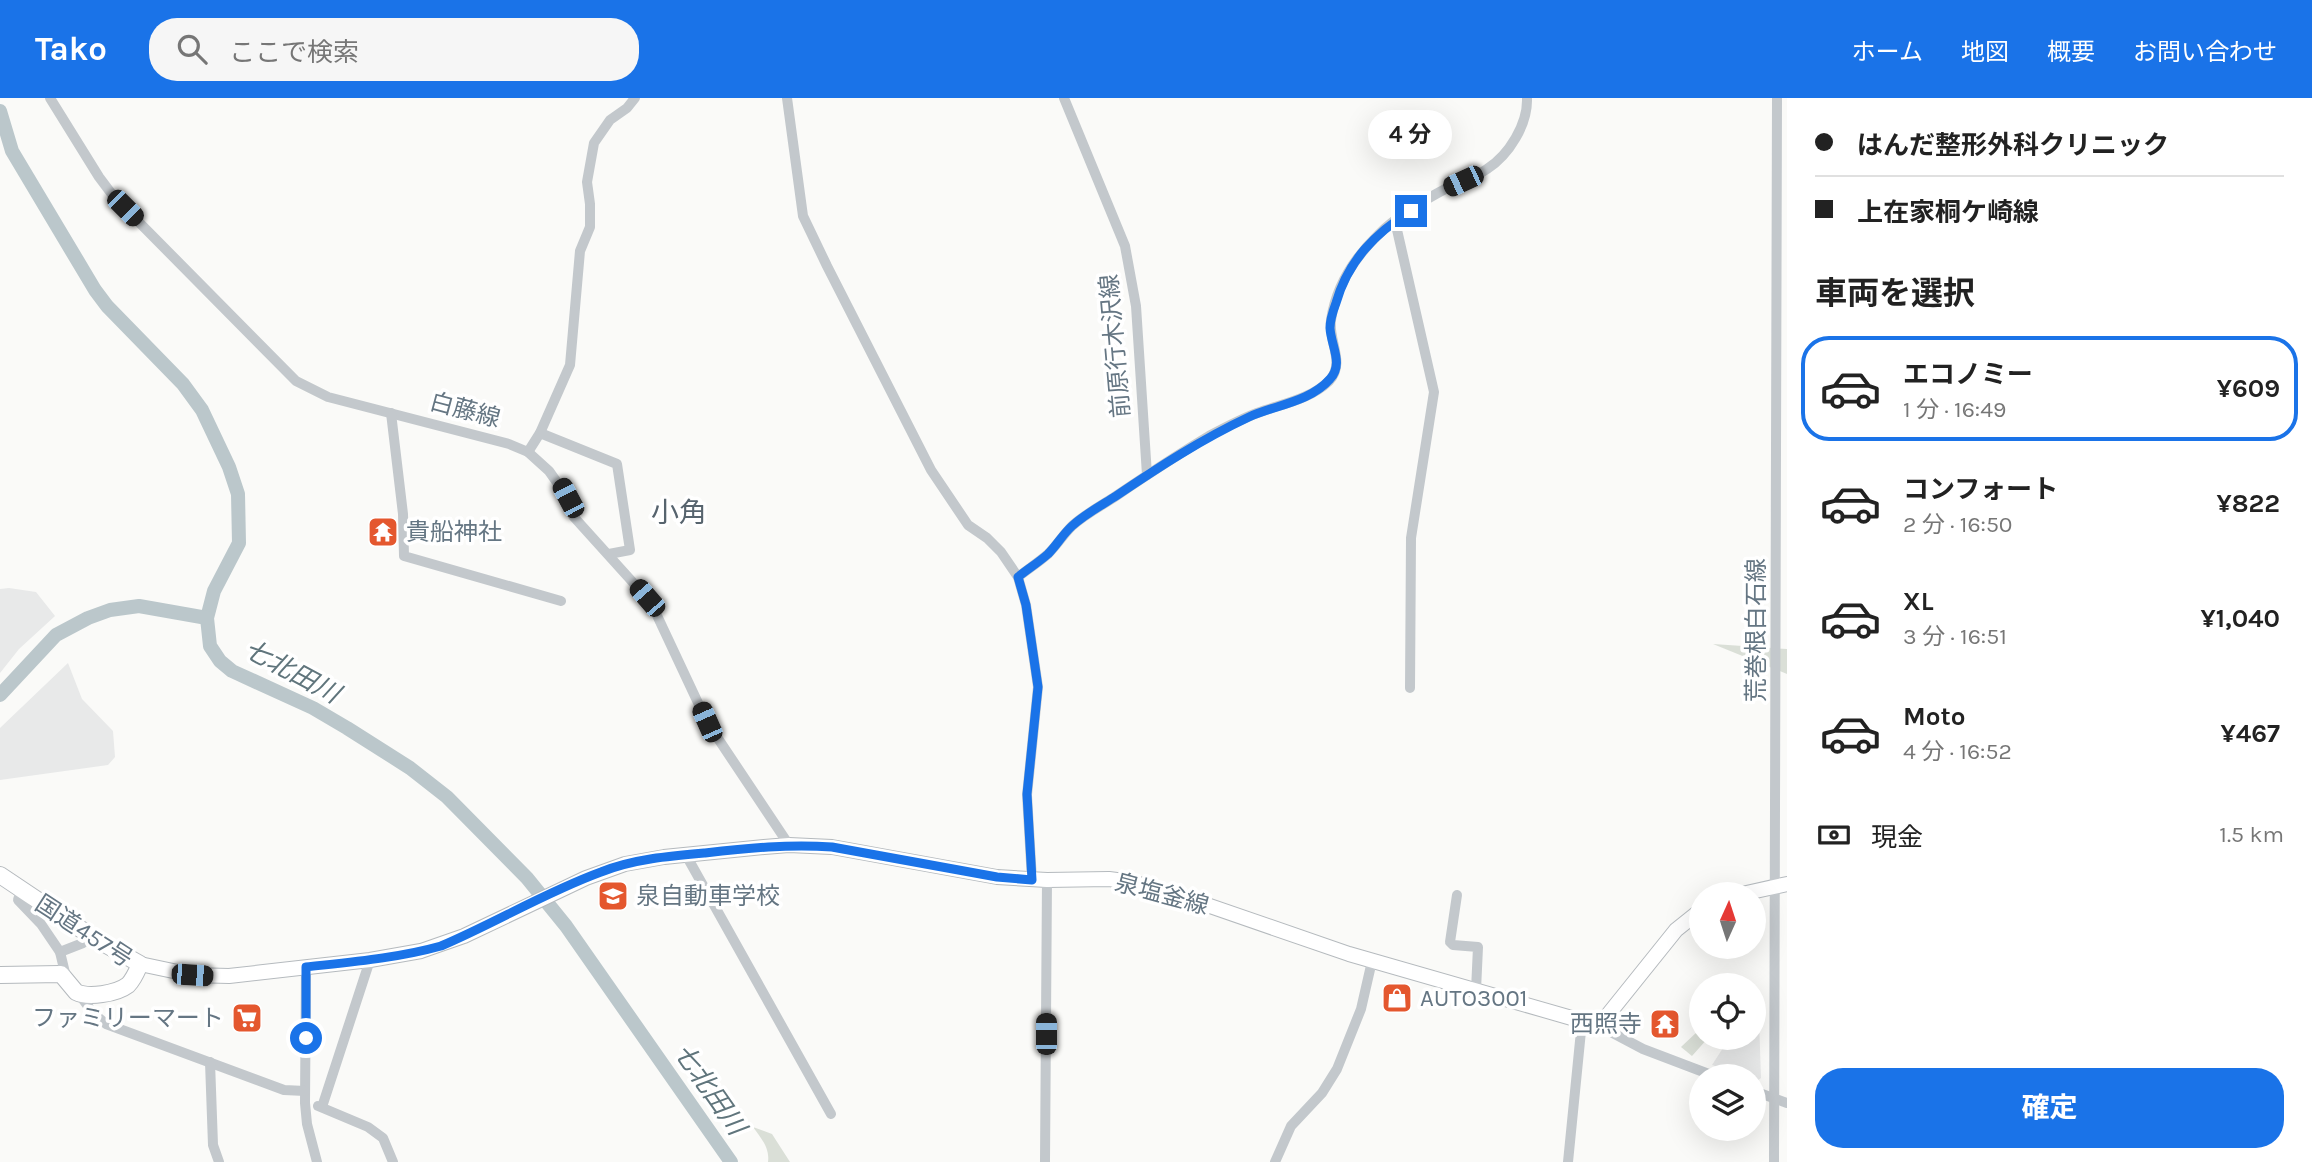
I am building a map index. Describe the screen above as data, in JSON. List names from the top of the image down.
{
  "streets": {
    "highway": ["国道457号"],
    "main road": ["泉塩釜線"],
    "street": ["前原行木沢線", "白藤線", "荒巻根白石線"]
  },
  "crossings": [
    ["白藤線", "泉塩釜線"]
  ],
  "districts": ["小角"],
  "water": ["七北田川"],
  "places": {
    "temple": ["貴船神社", "西照寺"],
    "school or university": ["泉自動車学校"],
    "shop": ["AUTO3001"],
    "supermarket": ["ファミリーマート"]
  },
  "north": "top",
  "page": {
    "header": "Tako",
    "search": "ここで検索",
    "nav": [
      "ホーム",
      "地図",
      "概要",
      "お問い合わせ"
    ],
    "banner": ["はんだ整形外科クリニック", "上在家桐ケ崎線"],
    "bubble": "4 分",
    "heading": "車両を選択",
    "list": [
      {
        "name": "エコノミー",
        "note": "1 分 · 16:49",
        "value": "¥609"
      },
      {
        "name": "コンフォート",
        "note": "2 分 · 16:50",
        "value": "¥822"
      },
      {
        "name": "XL",
        "note": "3 分 · 16:51",
        "value": "¥1,040"
      },
      {
        "name": "Moto",
        "note": "4 分 · 16:52",
        "value": "¥467"
      }
    ],
    "pay": ["現金", "1.5 km"],
    "buttons": "確定"
  }
}
